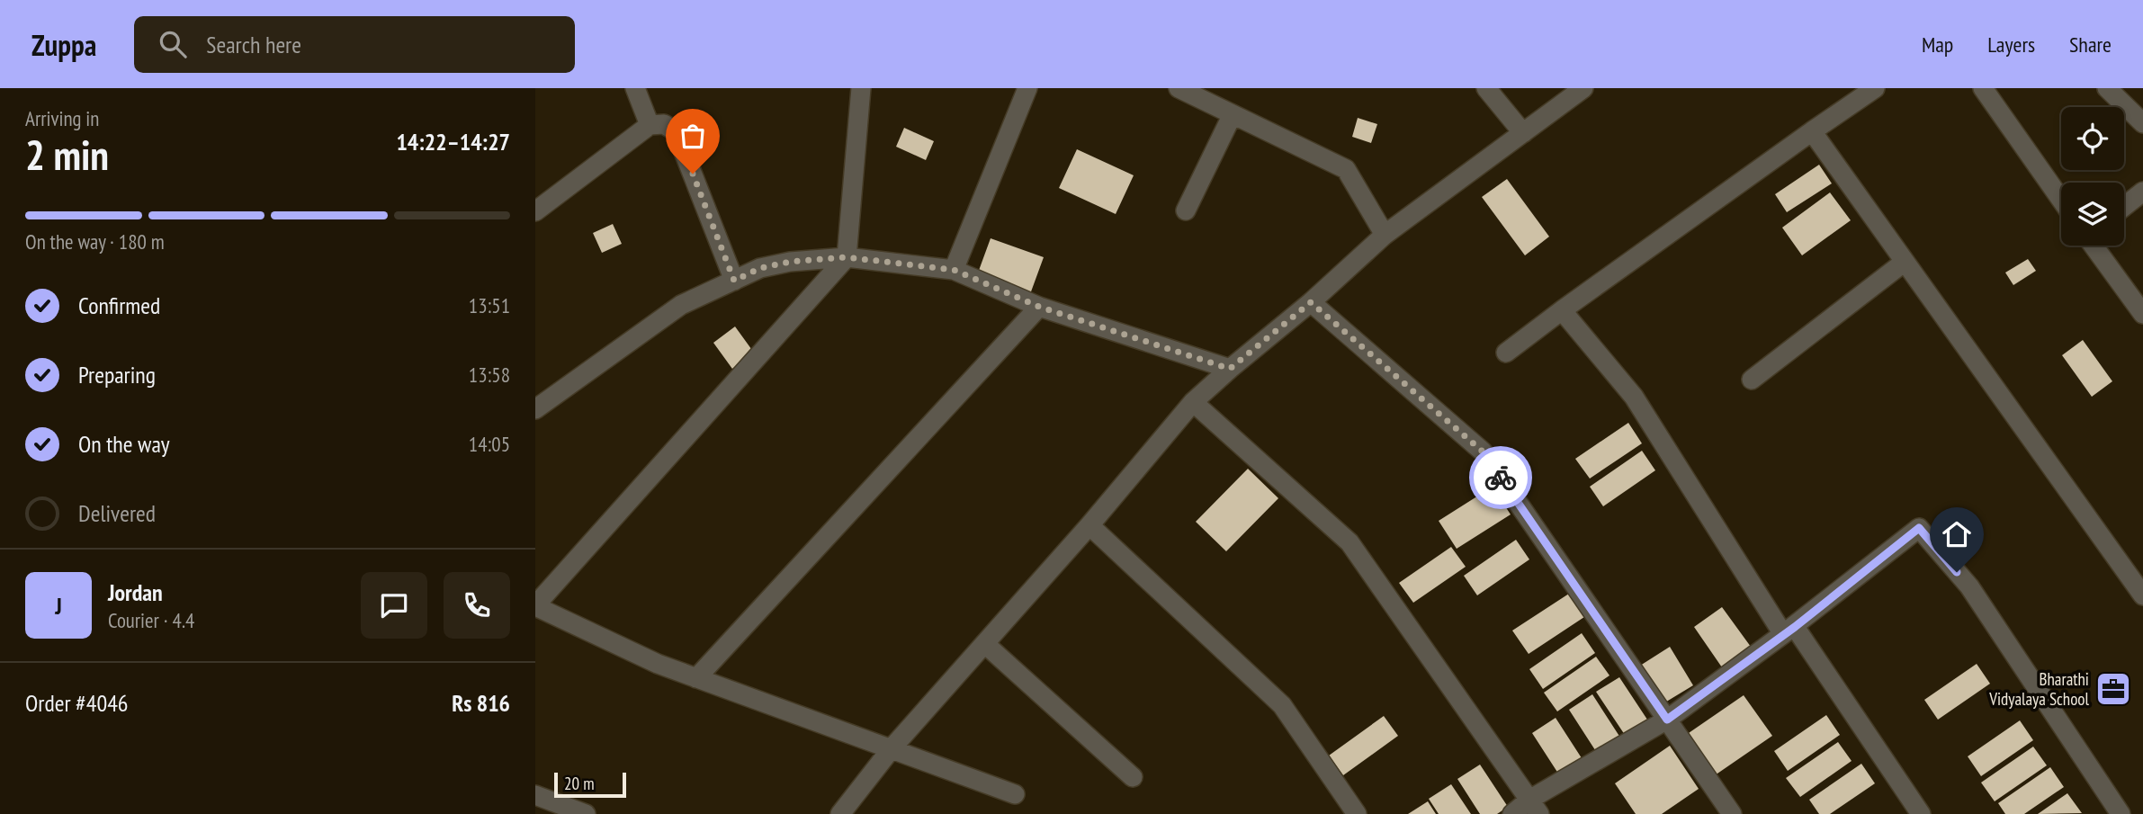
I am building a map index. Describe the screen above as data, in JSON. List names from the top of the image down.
{
  "places": {
    "office": ["Bharathi Vidyalaya School"]
  },
  "scale_bar": "20 m",
  "page": {
    "header": "Zuppa",
    "search": "Search here",
    "nav": ["Map", "Layers", "Share"],
    "heading": ["2 min", "Arriving in", "14:22–14:27"],
    "panel": [
      "Jordan",
      "Courier · 4.4",
      "Order #4046",
      "Rs 816"
    ],
    "bar": "On the way · 180 m",
    "list": [
      ["Confirmed", "13:51"],
      ["Preparing", "13:58"],
      ["On the way", "14:05"],
      "Delivered"
    ],
    "round": "J",
    "scale": "20 m"
  }
}
